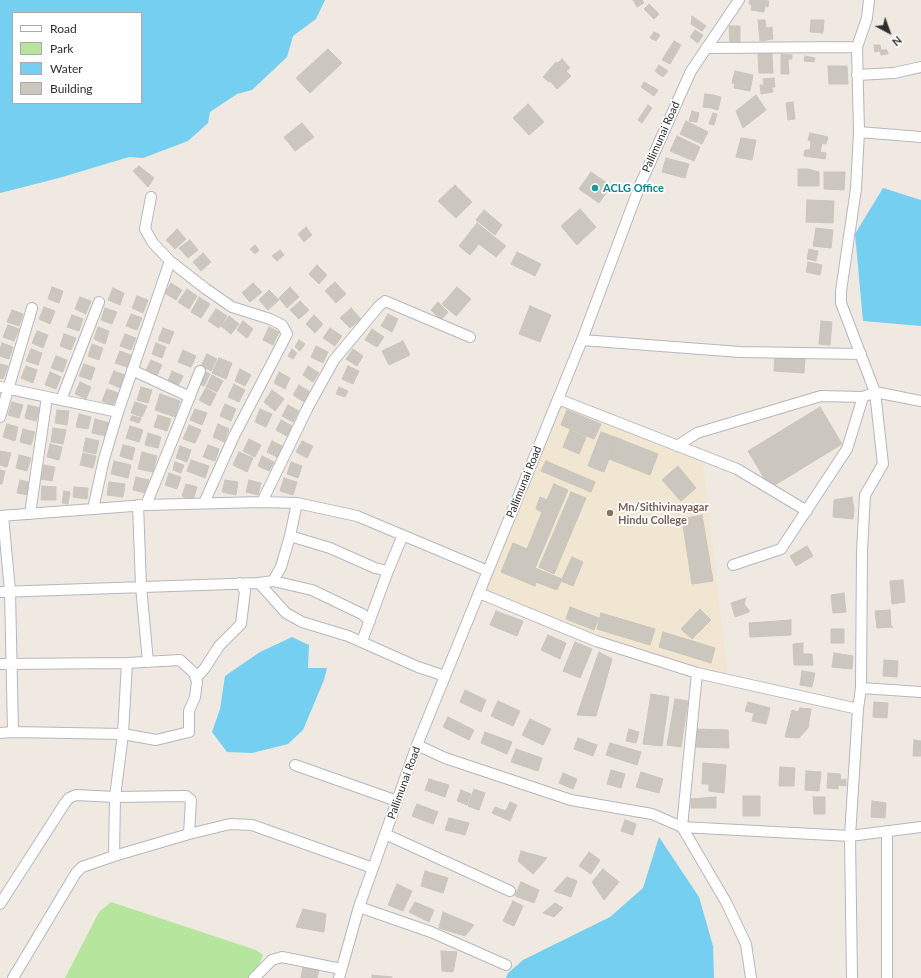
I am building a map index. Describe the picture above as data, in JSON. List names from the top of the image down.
{
  "streets": {
    "street": ["Pallimunai Road"]
  },
  "places": ["ACLG Office", "Mn/Sithivinayagar Hindu College"],
  "legend": [
    "Road",
    "Park",
    "Water",
    "Building"
  ],
  "north": "bottom right"
}
